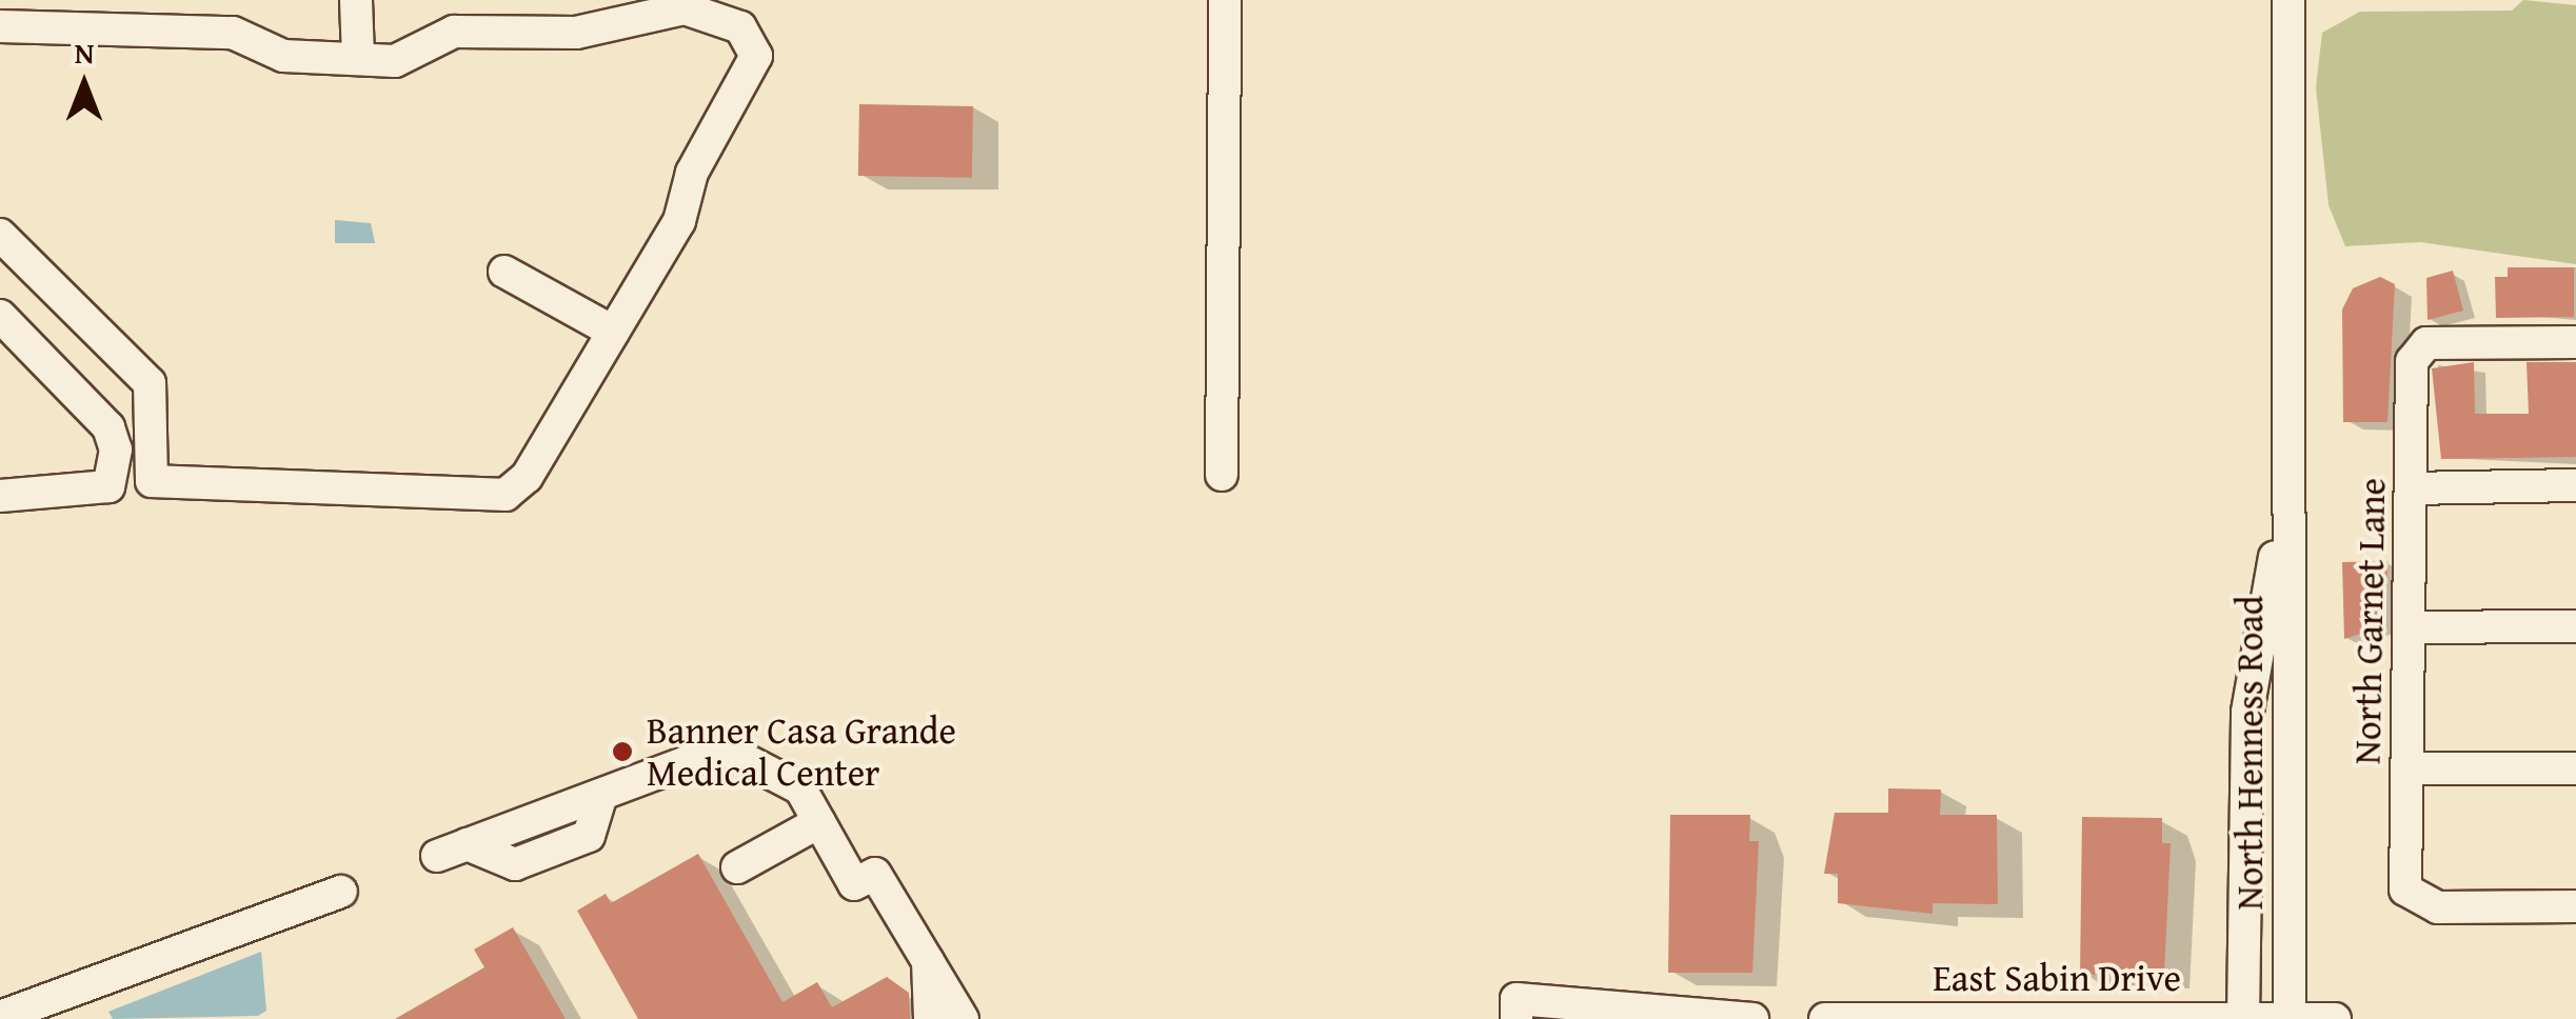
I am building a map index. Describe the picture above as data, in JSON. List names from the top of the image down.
{
  "streets": {
    "street": ["North Garnet Lane", "North Henness Road", "East Sabin Drive"]
  },
  "crossings": [
    ["North Henness Road", "East Sabin Drive"]
  ],
  "places": ["Banner Casa Grande Medical Center"],
  "north": "top"
}
